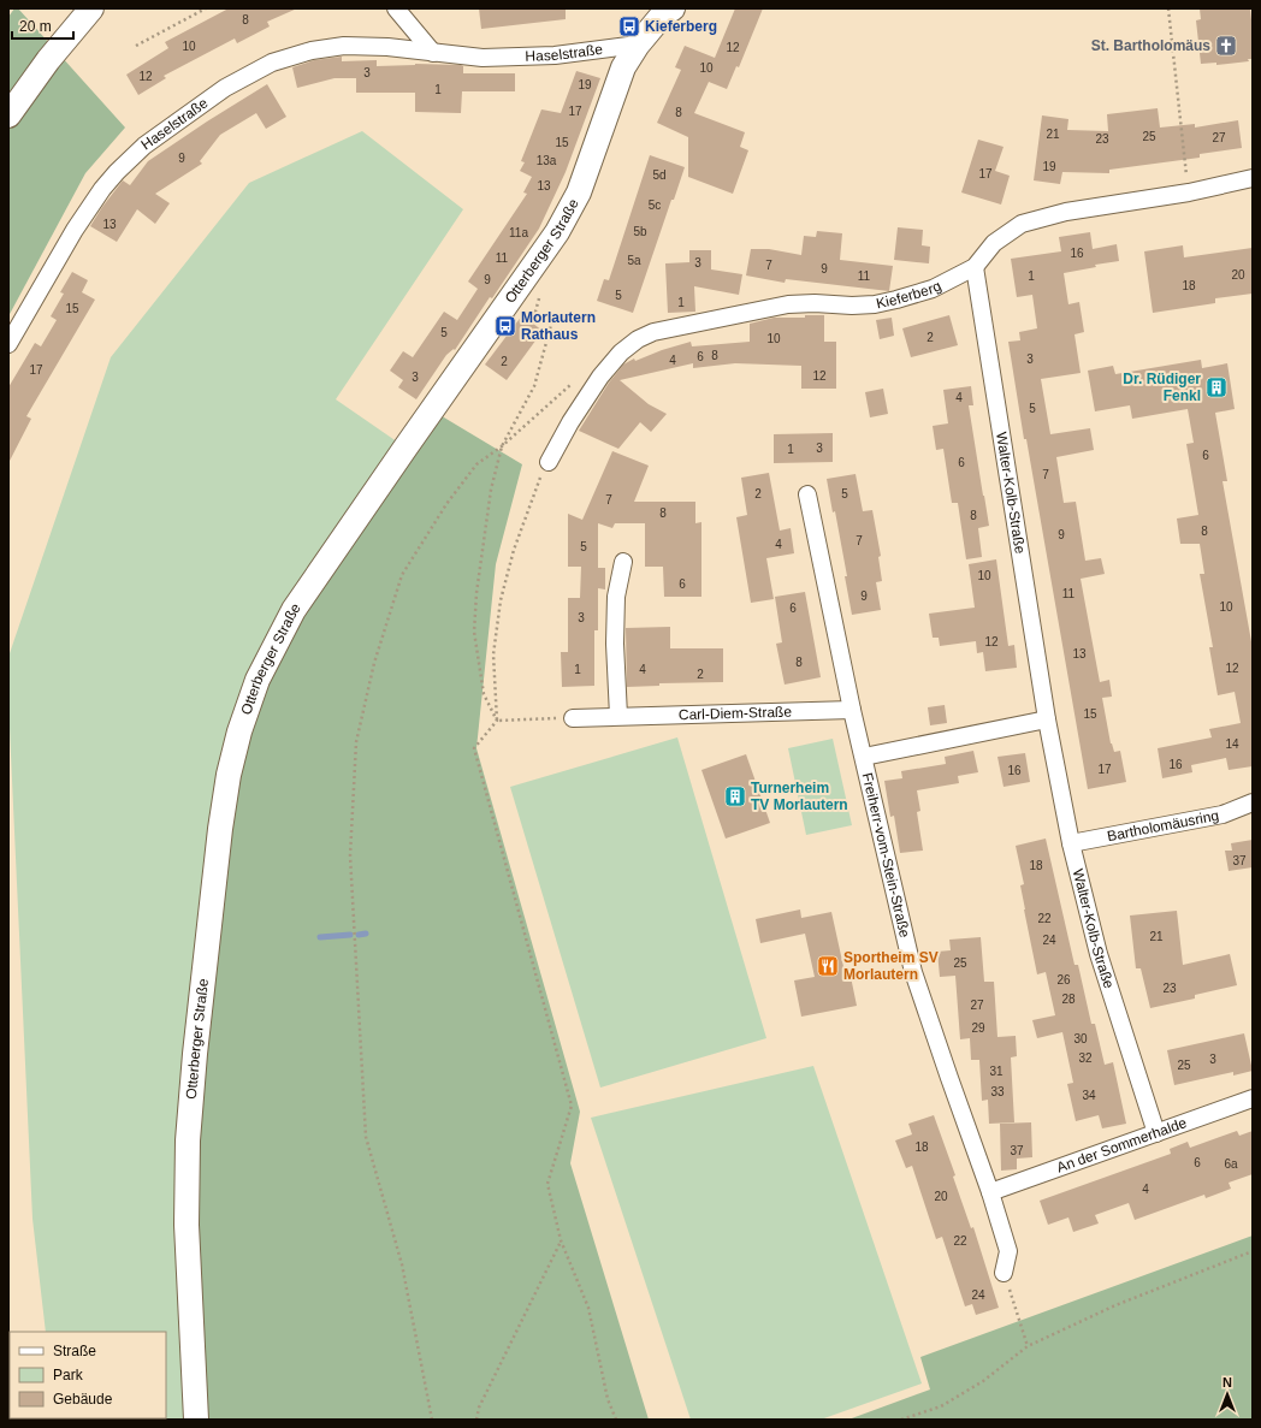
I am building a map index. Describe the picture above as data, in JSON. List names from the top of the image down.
{
  "streets": {
    "street": [
      "Haselstraße",
      "Otterberger Straße",
      "Kieferberg",
      "Walter-Kolb-Straße",
      "Carl-Diem-Straße",
      "Bartholomäusring",
      "Freiherr-vom-Stein-Straße",
      "An der Sommerhalde"
    ]
  },
  "crossings": [
    ["Haselstraße", "Otterberger Straße"],
    ["Kieferberg", "Walter-Kolb-Straße"],
    ["Walter-Kolb-Straße", "Bartholomäusring"],
    ["Walter-Kolb-Straße", "An der Sommerhalde"],
    ["Carl-Diem-Straße", "Freiherr-vom-Stein-Straße"],
    ["Freiherr-vom-Stein-Straße", "An der Sommerhalde"]
  ],
  "places": {
    "bus stop": ["Kieferberg", "Morlautern Rathaus"],
    "church": ["St. Bartholomäus"],
    "building": ["Dr. Rüdiger Fenkl", "Turnerheim TV Morlautern"],
    "restaurant": ["Sportheim SV Morlautern"]
  },
  "house_numbers": [
    "8",
    "10",
    "12",
    "10",
    "3",
    "12",
    "19",
    "1",
    "17",
    "8",
    "21",
    "25",
    "27",
    "23",
    "15",
    "9",
    "13a",
    "19",
    "17",
    "5d",
    "13",
    "5c",
    "13",
    "5b",
    "11a",
    "16",
    "11",
    "5a",
    "3",
    "7",
    "9",
    "20",
    "11",
    "1",
    "9",
    "18",
    "5",
    "1",
    "15",
    "5",
    "2",
    "10",
    "8",
    "6",
    "3",
    "4",
    "2",
    "17",
    "12",
    "3",
    "4",
    "5",
    "3",
    "1",
    "6",
    "6",
    "7",
    "2",
    "5",
    "7",
    "8",
    "8",
    "8",
    "9",
    "7",
    "4",
    "5",
    "10",
    "6",
    "11",
    "9",
    "10",
    "6",
    "3",
    "12",
    "13",
    "8",
    "12",
    "1",
    "4",
    "2",
    "15",
    "14",
    "16",
    "17",
    "16",
    "37",
    "18",
    "22",
    "21",
    "24",
    "25",
    "26",
    "23",
    "28",
    "27",
    "29",
    "30",
    "32",
    "3",
    "25",
    "31",
    "33",
    "34",
    "18",
    "37",
    "6",
    "6a",
    "4",
    "20",
    "22",
    "24"
  ],
  "legend": ["Straße", "Park", "Gebäude"],
  "scale_bar": "20 m",
  "north": "top"
}
